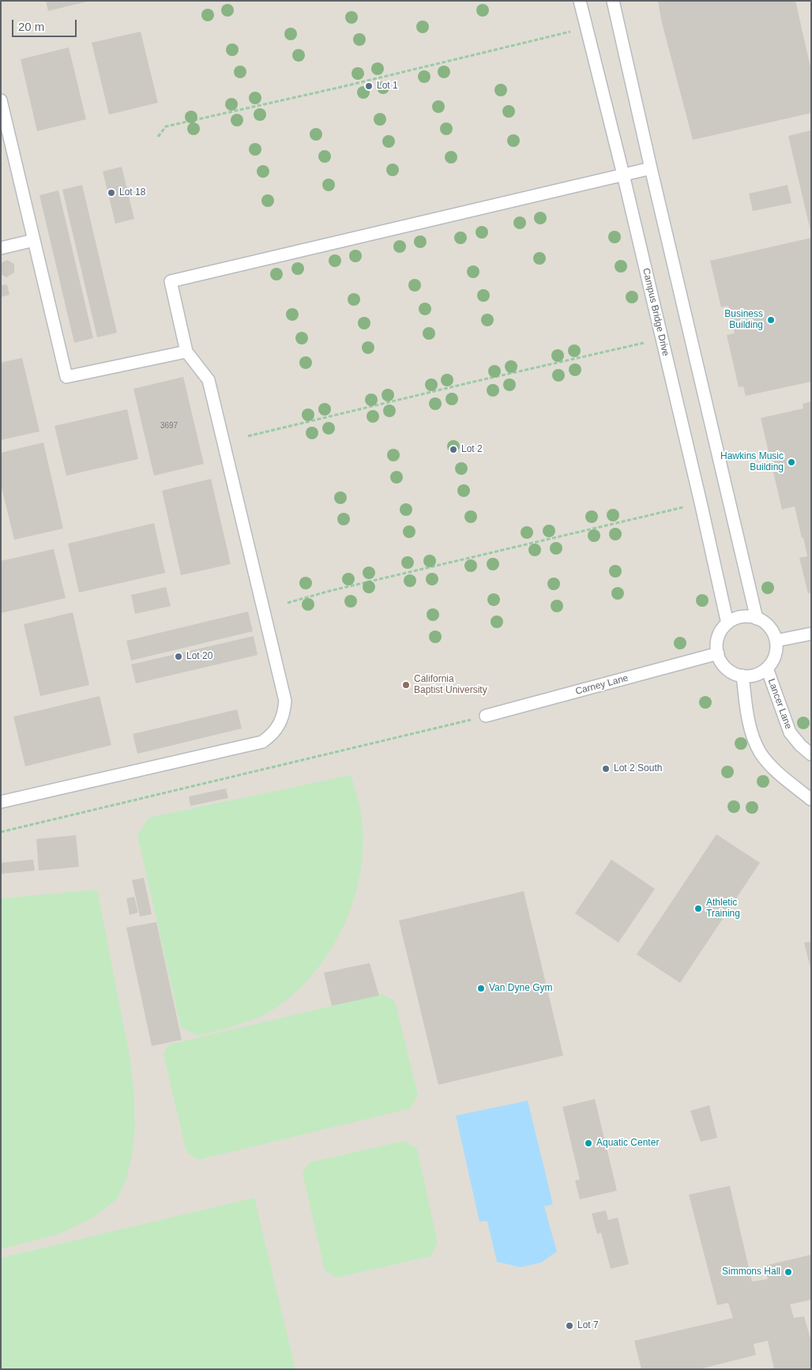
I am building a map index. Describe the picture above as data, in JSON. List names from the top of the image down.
{
  "streets": {
    "lane": ["Campus Bridge Drive", "Carney Lane", "Lancer Lane"]
  },
  "crossings": [
    ["Campus Bridge Drive", "Carney Lane"],
    ["Campus Bridge Drive", "Lancer Lane"],
    ["Carney Lane", "Lancer Lane"]
  ],
  "places": [
    "Lot 1",
    "Lot 18",
    "Business Building",
    "Lot 2",
    "Hawkins Music Building",
    "Lot 20",
    "California Baptist University",
    "Lot 2 South",
    "Athletic Training",
    "Van Dyne Gym",
    "Aquatic Center",
    "Simmons Hall",
    "Lot 7"
  ],
  "house_numbers": ["3697"],
  "scale_bar": "20 m"
}
